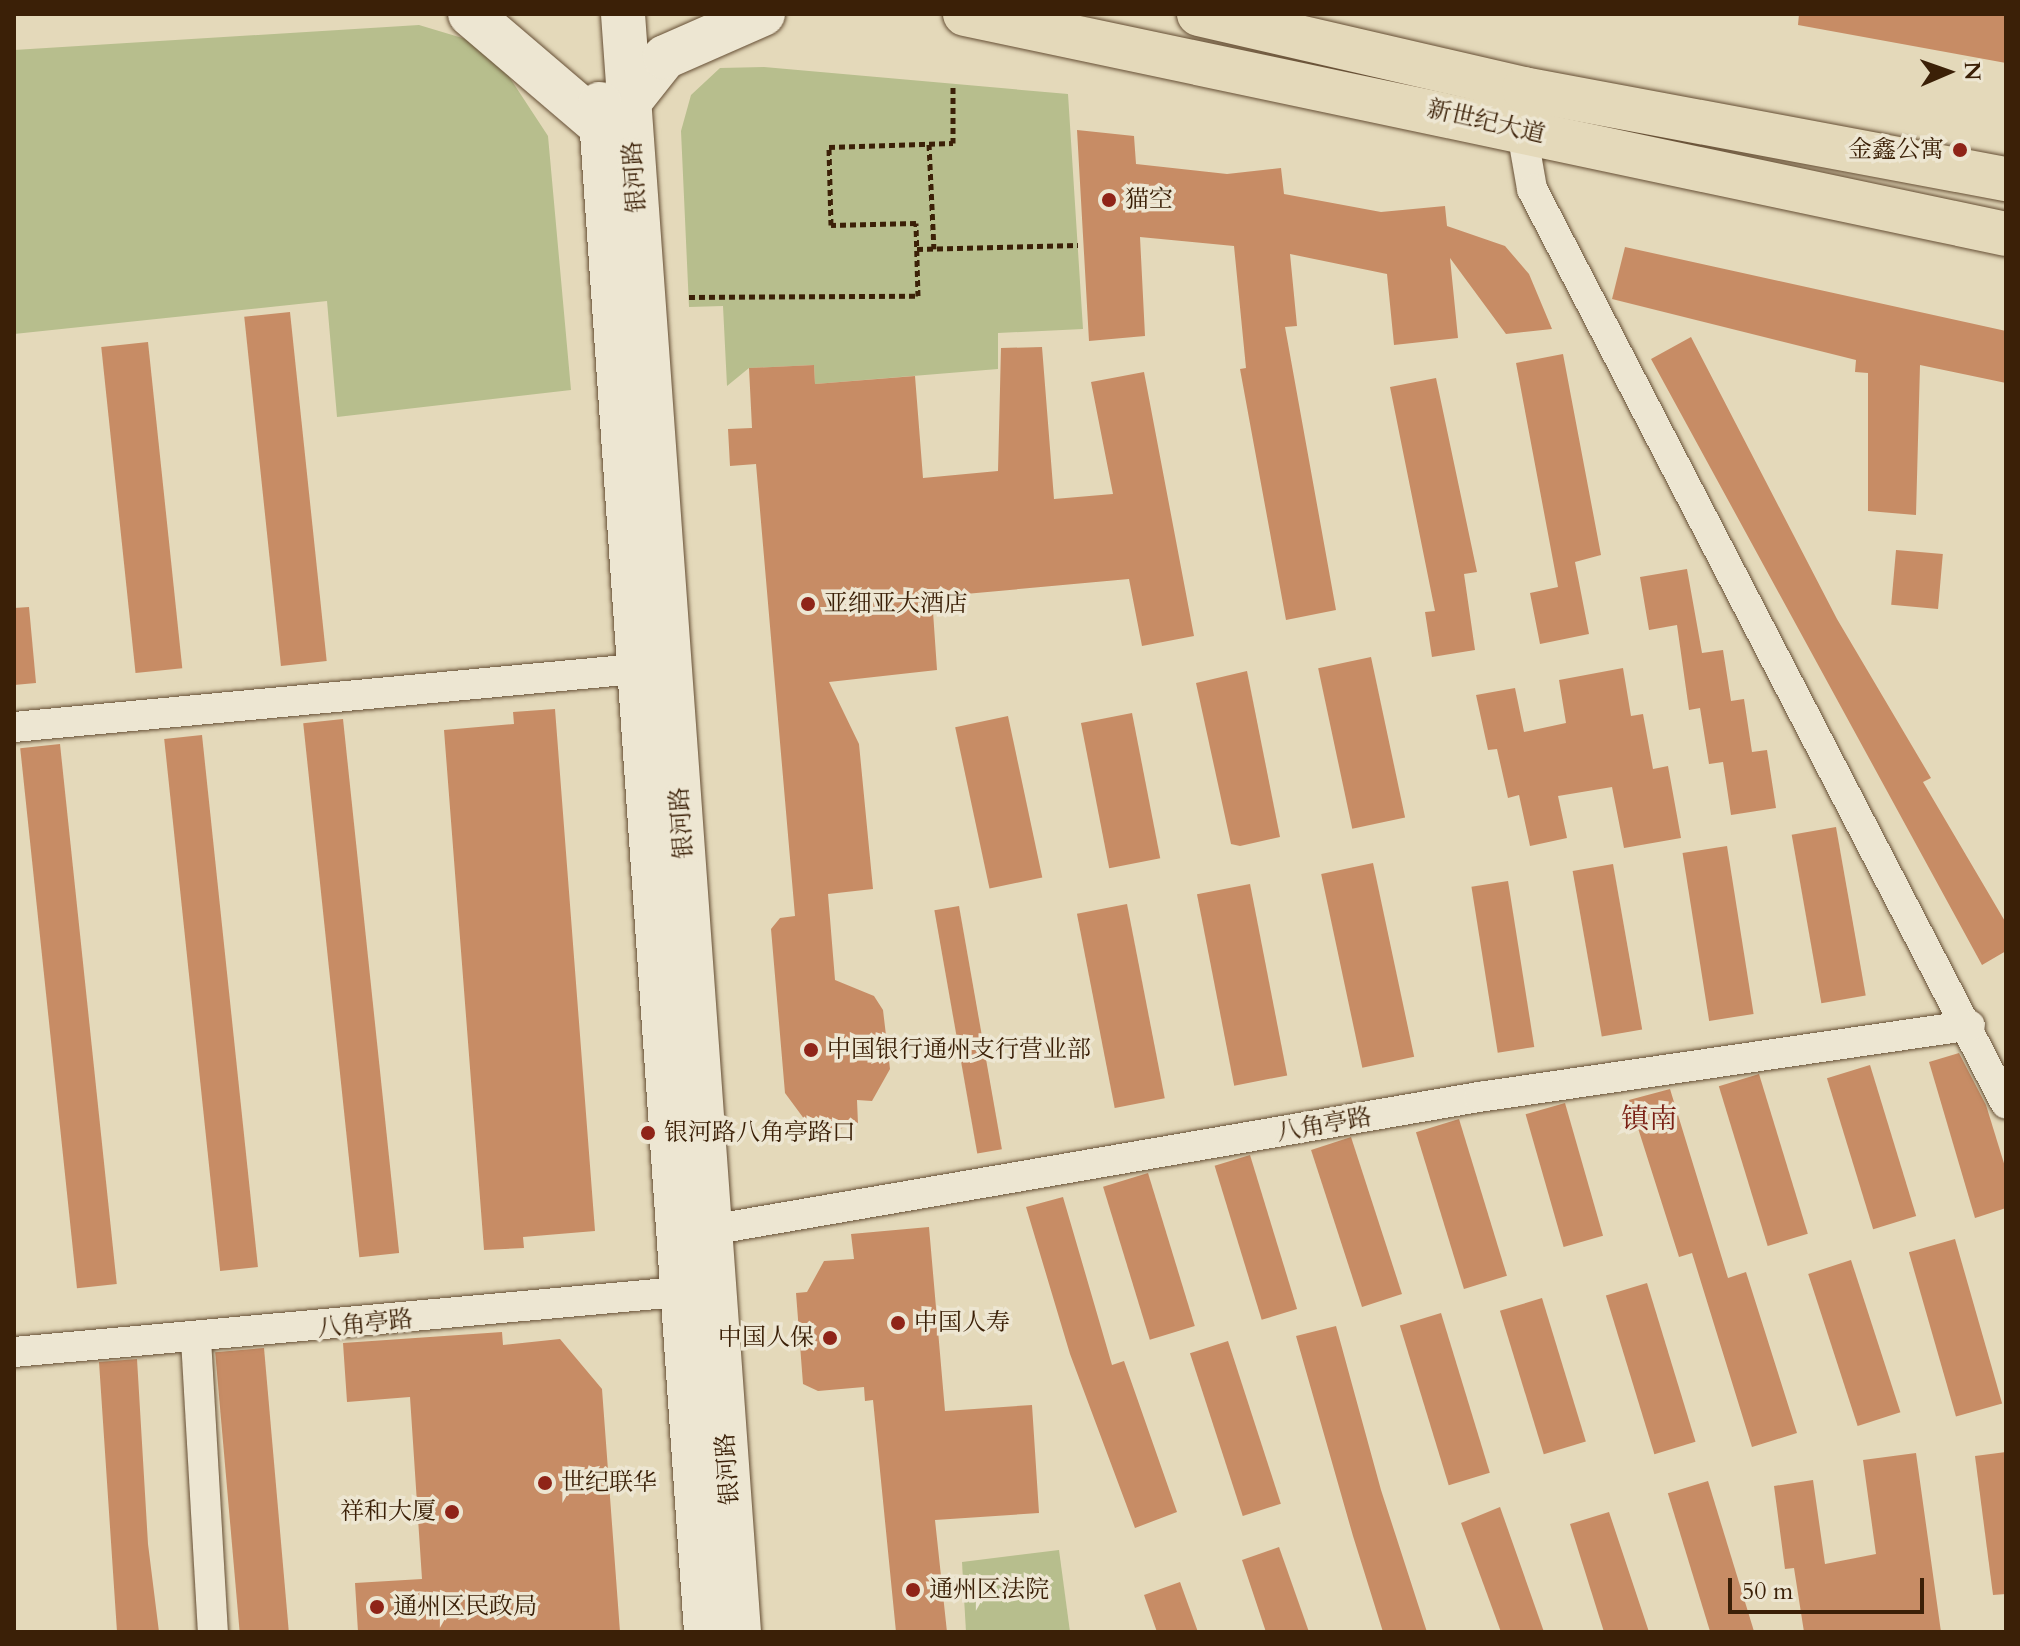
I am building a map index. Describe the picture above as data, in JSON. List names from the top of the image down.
{
  "streets": {
    "main road": ["新世纪大道", "银河路"],
    "street": ["八角亭路"]
  },
  "crossings": [
    ["银河路", "八角亭路"]
  ],
  "districts": ["镇南"],
  "places": [
    "金鑫公寓",
    "猫空",
    "亚细亚大酒店",
    "中国银行通州支行营业部",
    "银河路八角亭路口",
    "中国人寿",
    "中国人保",
    "世纪联华",
    "祥和大厦",
    "通州区法院",
    "通州区民政局"
  ],
  "scale_bar": "50 m",
  "north": "right"
}
